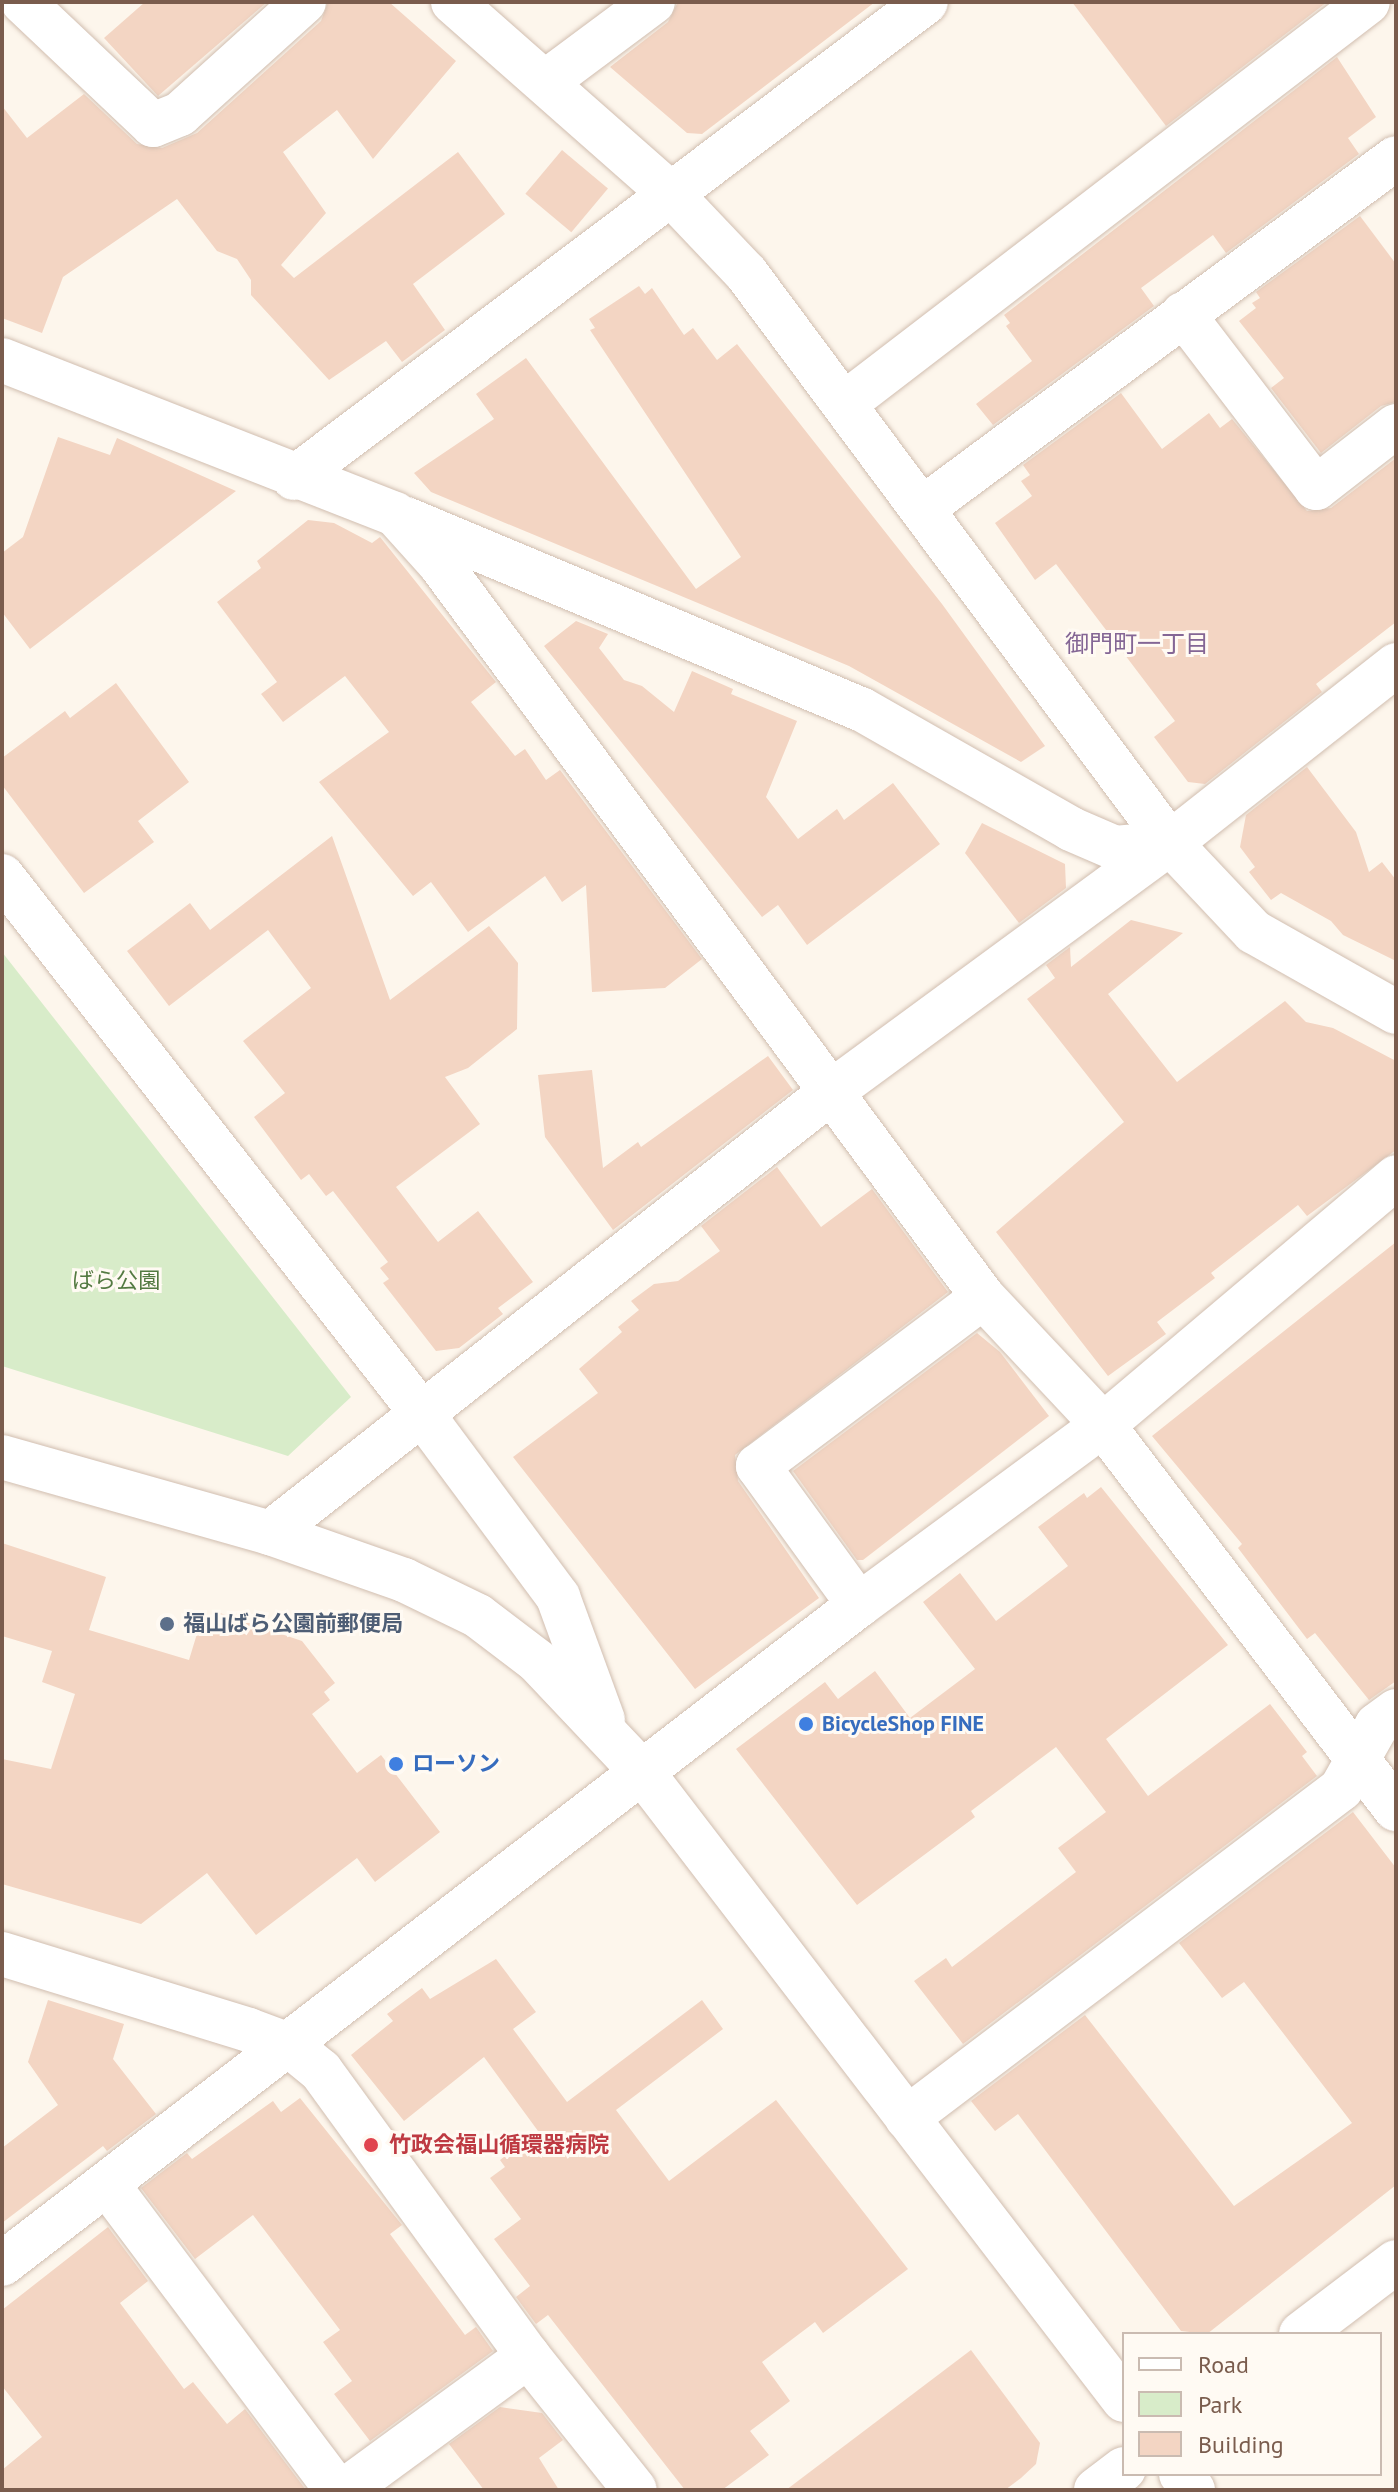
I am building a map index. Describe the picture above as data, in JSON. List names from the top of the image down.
{
  "districts": ["御門町一丁目"],
  "parks": ["ばら公園"],
  "places": [
    "福山ばら公園前郵便局",
    "BicycleShop FINE",
    "ローソン",
    "竹政会福山循環器病院"
  ],
  "legend": ["Road", "Park", "Building"]
}
